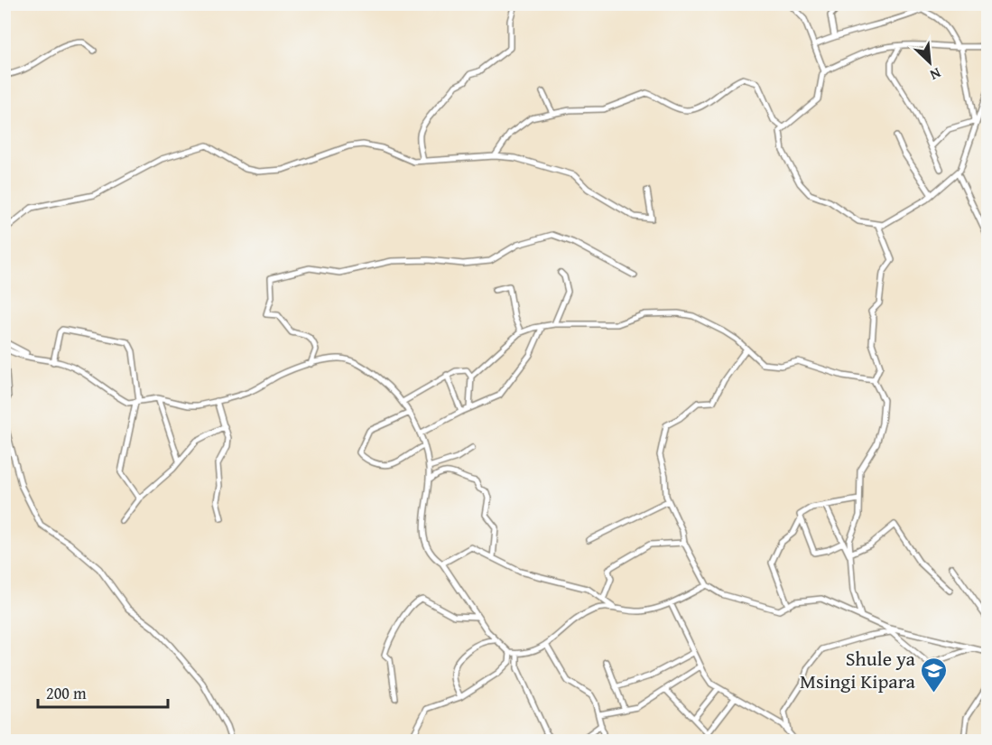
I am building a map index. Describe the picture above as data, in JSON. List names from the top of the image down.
{
  "places": {
    "school or university": ["Shule ya Msingi Kipara"]
  },
  "scale_bar": "200 m",
  "north": "bottom right"
}
